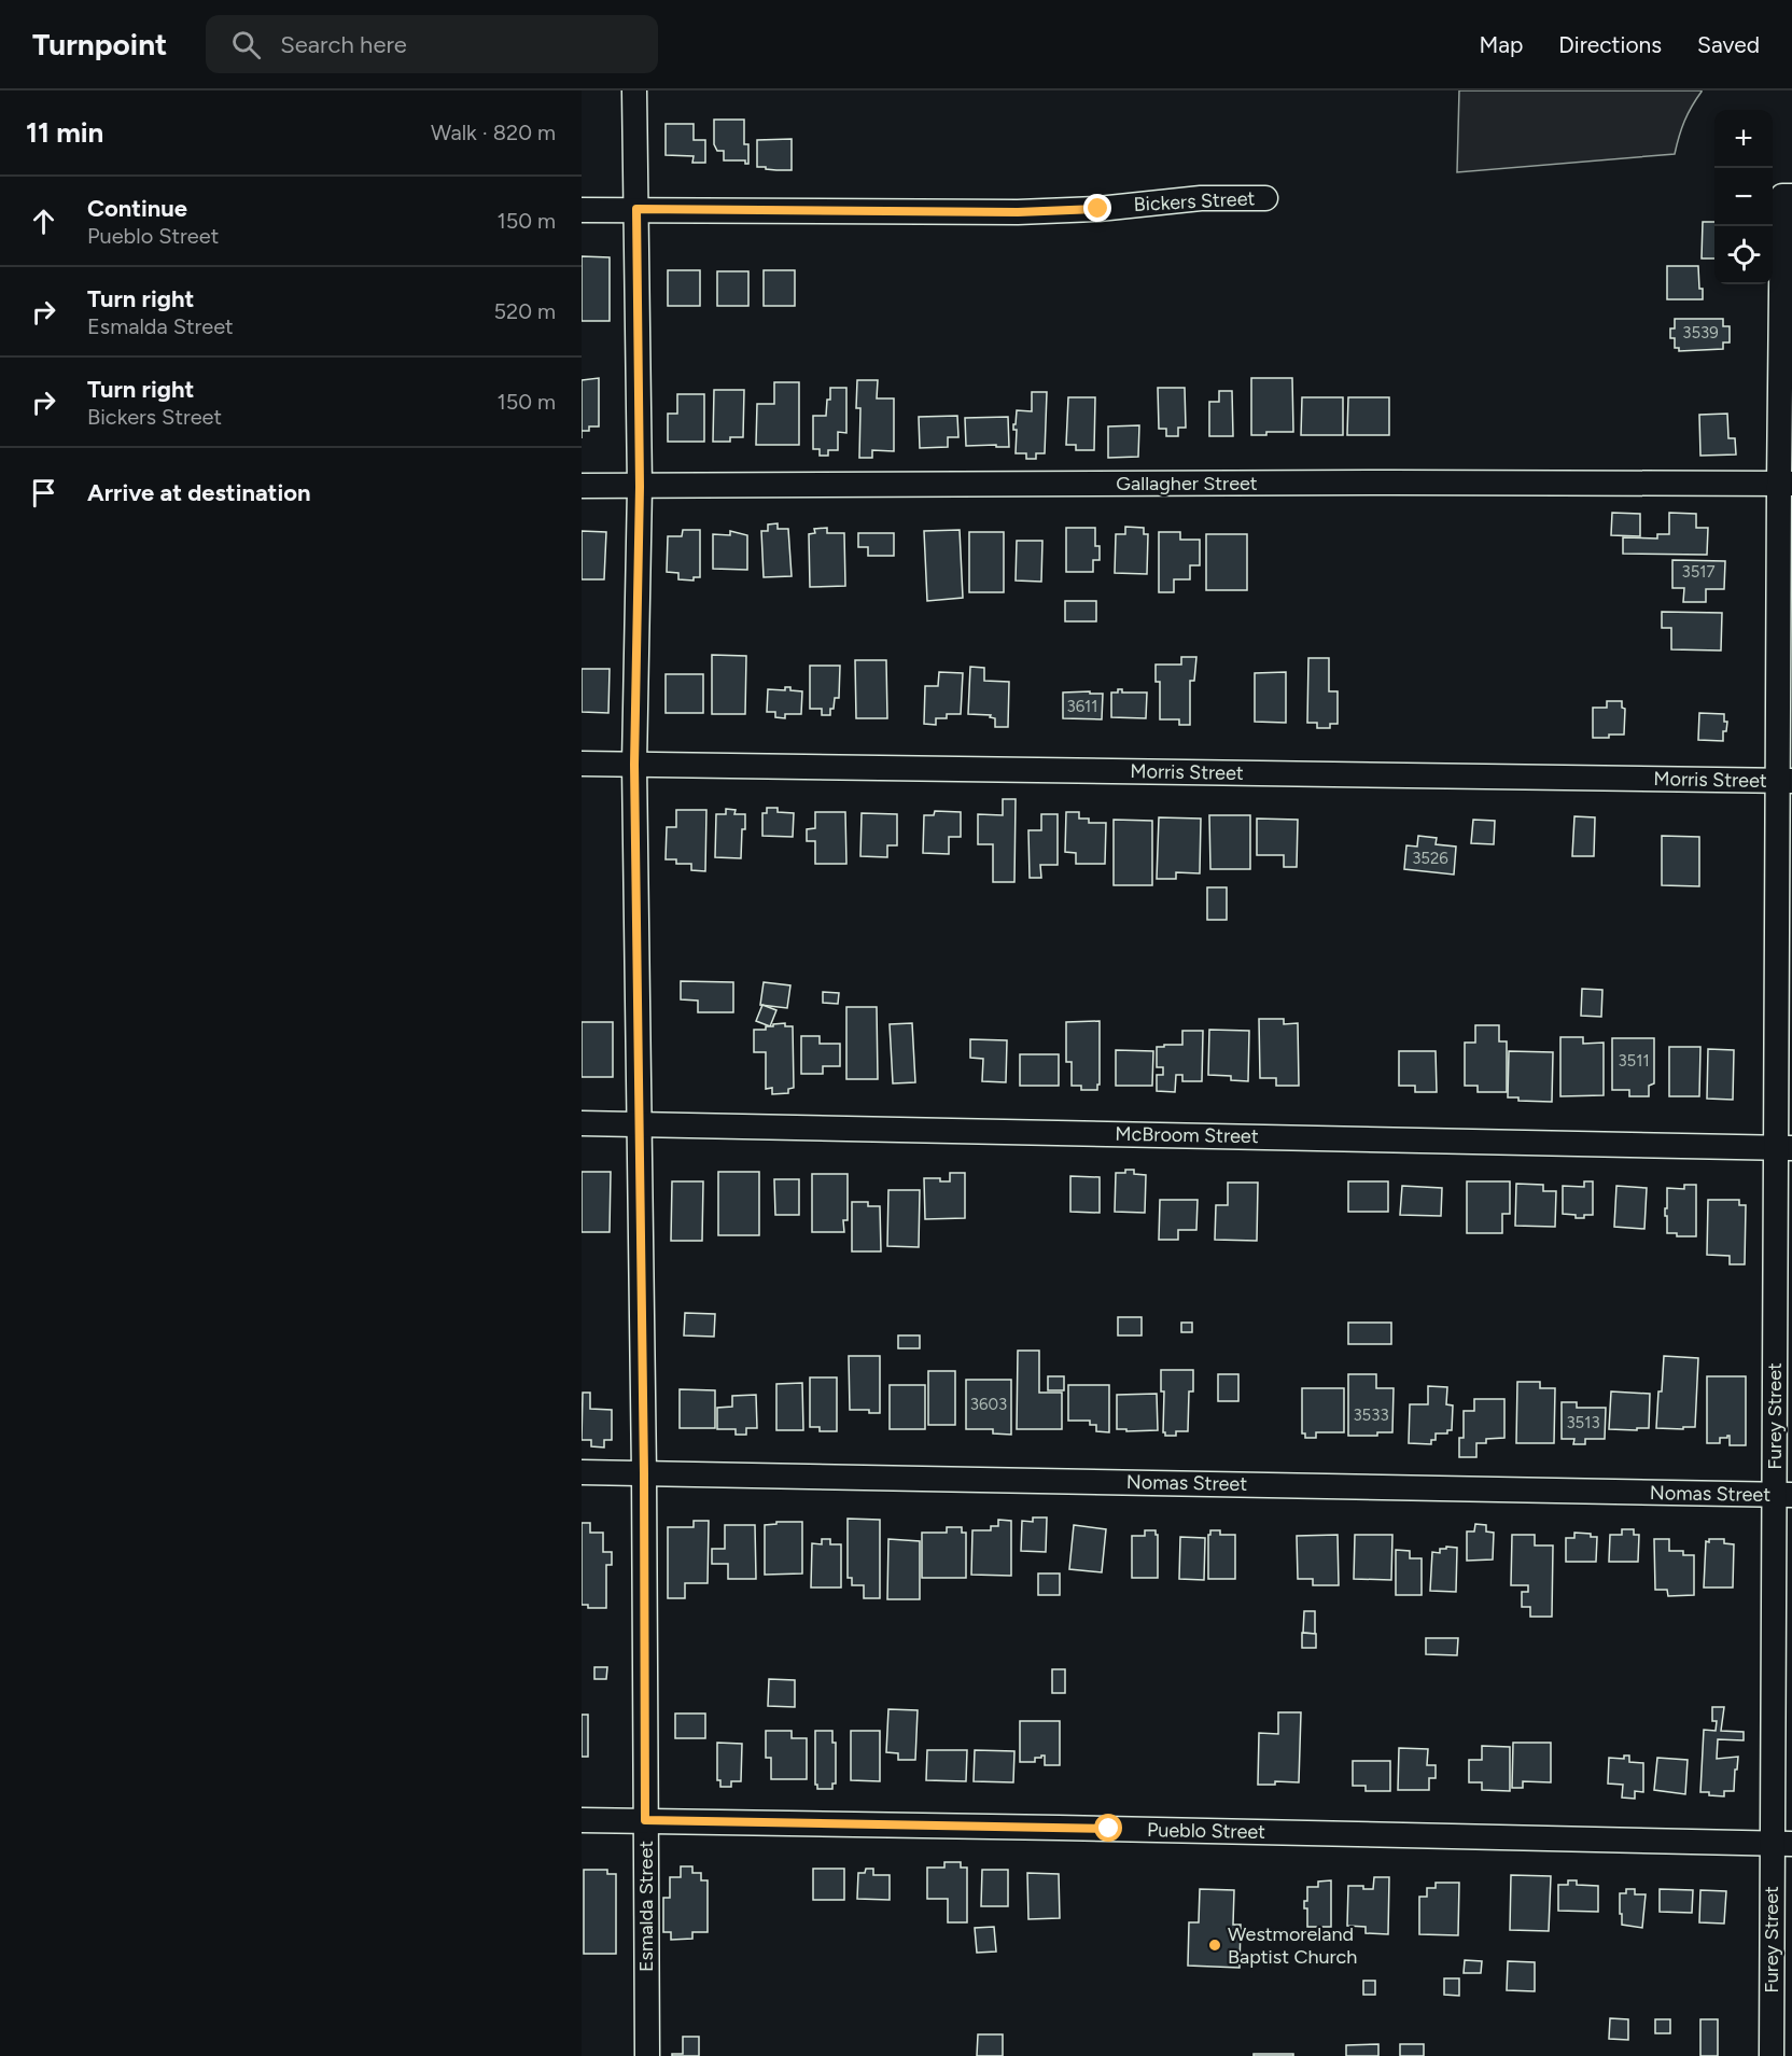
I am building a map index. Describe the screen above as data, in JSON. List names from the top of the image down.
{
  "streets": {
    "street": [
      "Bickers Street",
      "Gallagher Street",
      "Morris Street",
      "McBroom Street",
      "Furey Street",
      "Nomas Street",
      "Pueblo Street",
      "Esmalda Street"
    ]
  },
  "crossings": [
    ["Bickers Street", "Esmalda Street"],
    ["Gallagher Street", "Furey Street"],
    ["Gallagher Street", "Esmalda Street"],
    ["Morris Street", "Furey Street"],
    ["Morris Street", "Esmalda Street"],
    ["McBroom Street", "Furey Street"],
    ["McBroom Street", "Esmalda Street"],
    ["Furey Street", "Nomas Street"],
    ["Furey Street", "Pueblo Street"],
    ["Nomas Street", "Esmalda Street"],
    ["Pueblo Street", "Esmalda Street"]
  ],
  "places": ["Westmoreland Baptist Church"],
  "house_numbers": [
    "3539",
    "3517",
    "3611",
    "3526",
    "3511",
    "3603",
    "3533",
    "3513"
  ],
  "page": {
    "header": "Turnpoint",
    "search": "Search here",
    "nav": ["Map", "Directions", "Saved"],
    "heading": ["11 min", "Walk · 820 m"],
    "map_buttons": ["+", "−"],
    "list": [
      ["Continue", "Pueblo Street", "150 m"],
      ["Turn right", "Esmalda Street", "520 m"],
      ["Turn right", "Bickers Street", "150 m"],
      "Arrive at destination"
    ]
  }
}
